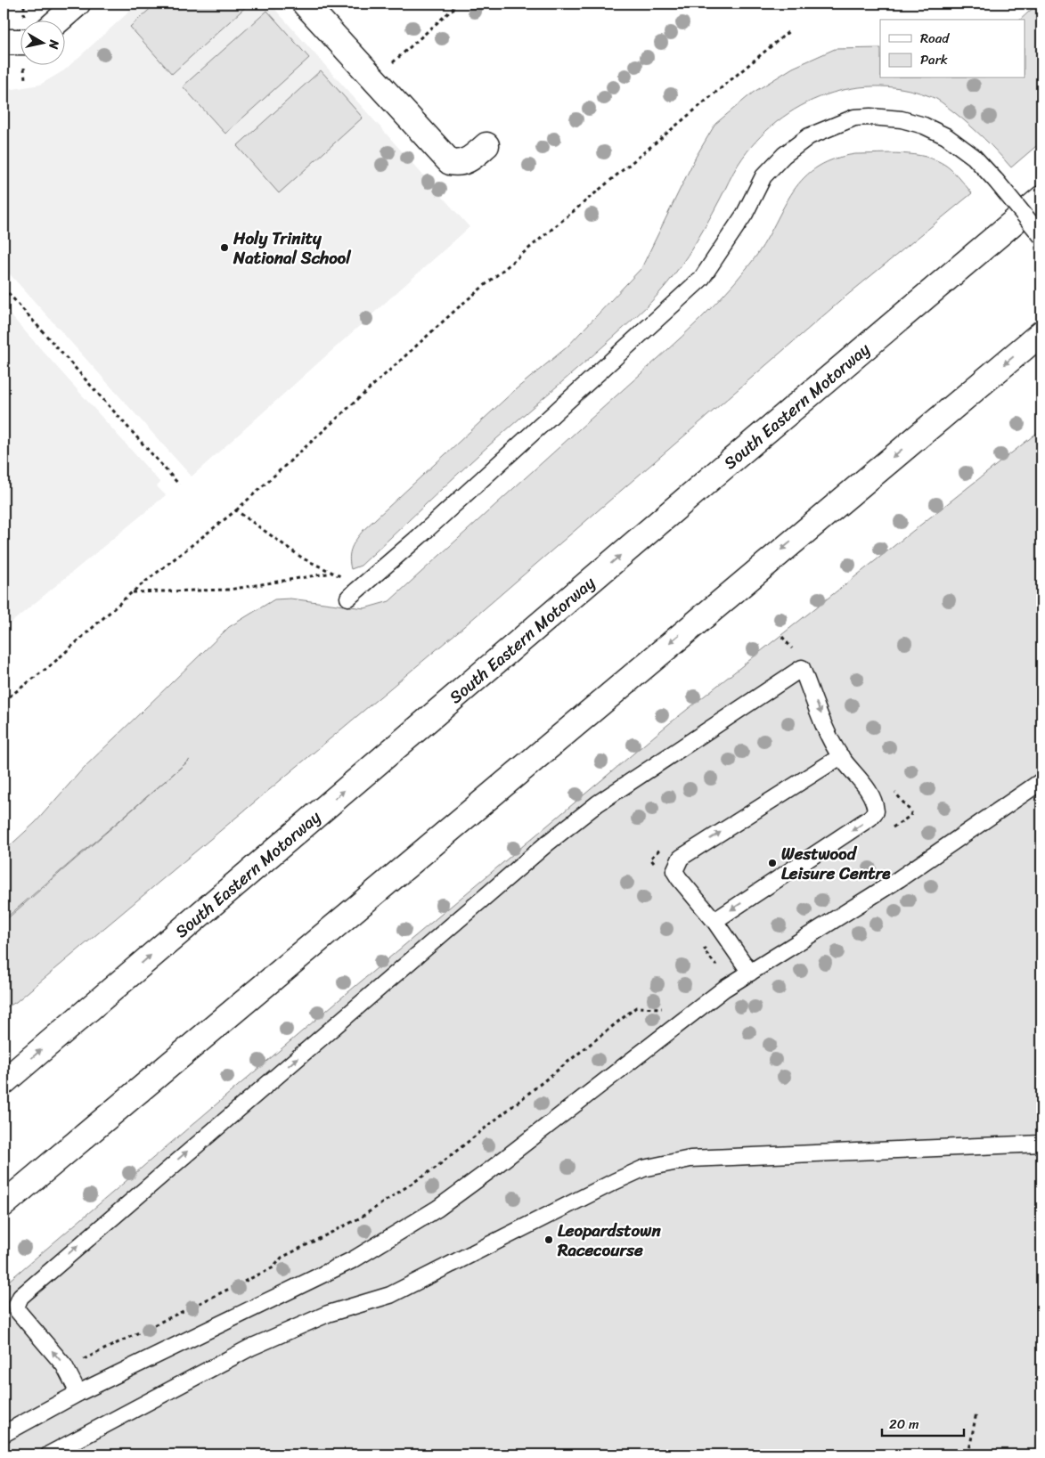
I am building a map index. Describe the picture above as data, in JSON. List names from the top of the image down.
{
  "streets": {
    "main road": ["South Eastern Motorway"]
  },
  "places": ["Holy Trinity National School", "Westwood Leisure Centre", "Leopardstown Racecourse"],
  "legend": ["Road", "Park"],
  "scale_bar": "20 m",
  "north": "right"
}
